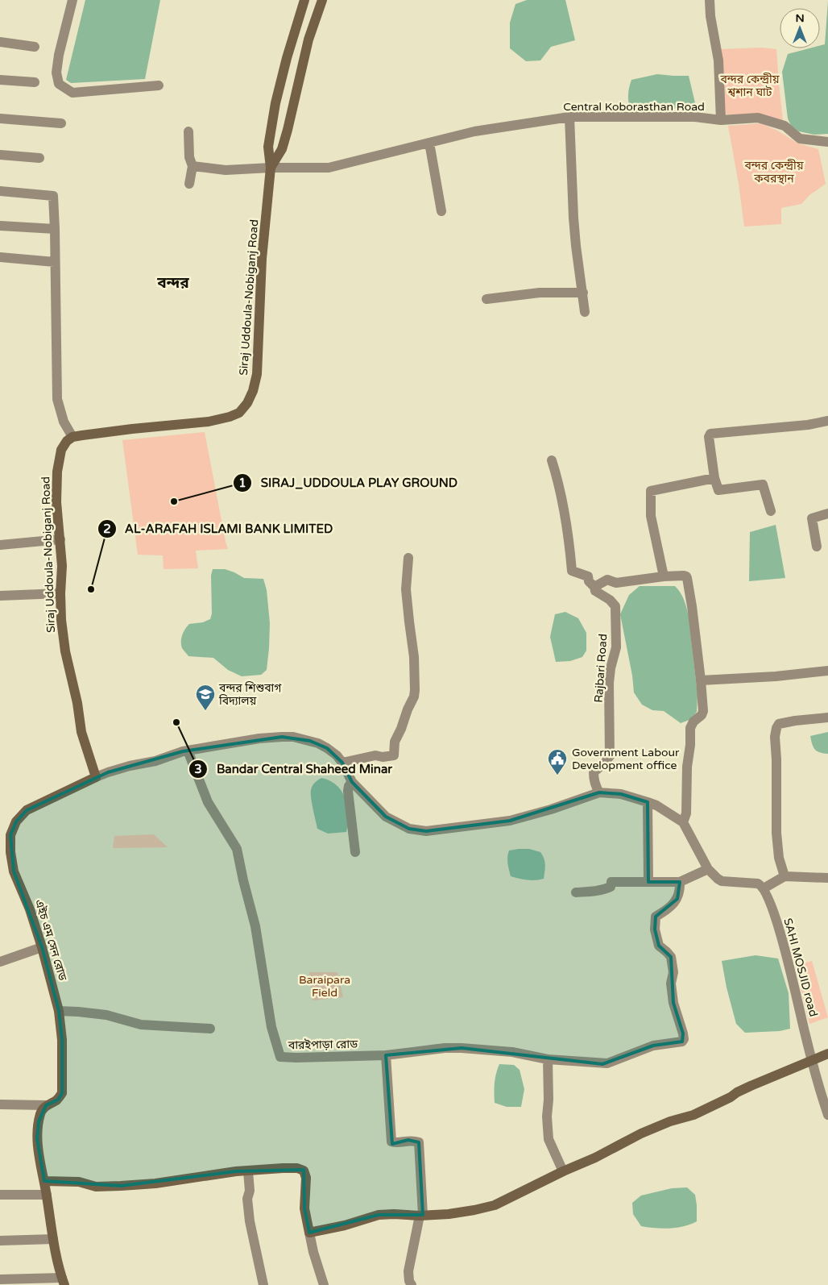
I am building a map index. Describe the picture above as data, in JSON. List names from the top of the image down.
{
  "streets": {
    "main road": ["Siraj Uddoula-Nobiganj Road", "এইচ এম সেন রোড"],
    "street": [
      "Central Koborasthan Road",
      "Rajbari Road",
      "SAHI MOSJID road",
      "বারইপাড়া রোড"
    ]
  },
  "crossings": [
    ["Central Koborasthan Road", "Siraj Uddoula-Nobiganj Road"],
    ["Siraj Uddoula-Nobiganj Road", "এইচ এম সেন রোড"],
    ["এইচ এম সেন রোড", "বারইপাড়া রোড"]
  ],
  "districts": ["বন্দর"],
  "parks": ["বন্দর কেন্দ্রীয় শ্বশান ঘাট", "বন্দর কেন্দ্রীয় কবরস্থান", "Baraipara Field"],
  "places": {
    "other": ["SIRAJ_UDDOULA PLAY GROUND", "AL-ARAFAH ISLAMI BANK LIMITED", "Bandar Central Shaheed Minar"],
    "school or university": ["বন্দর শিশুবাগ বিদ্যালয়"],
    "public building": ["Government Labour Development office"]
  },
  "north": "top"
}
